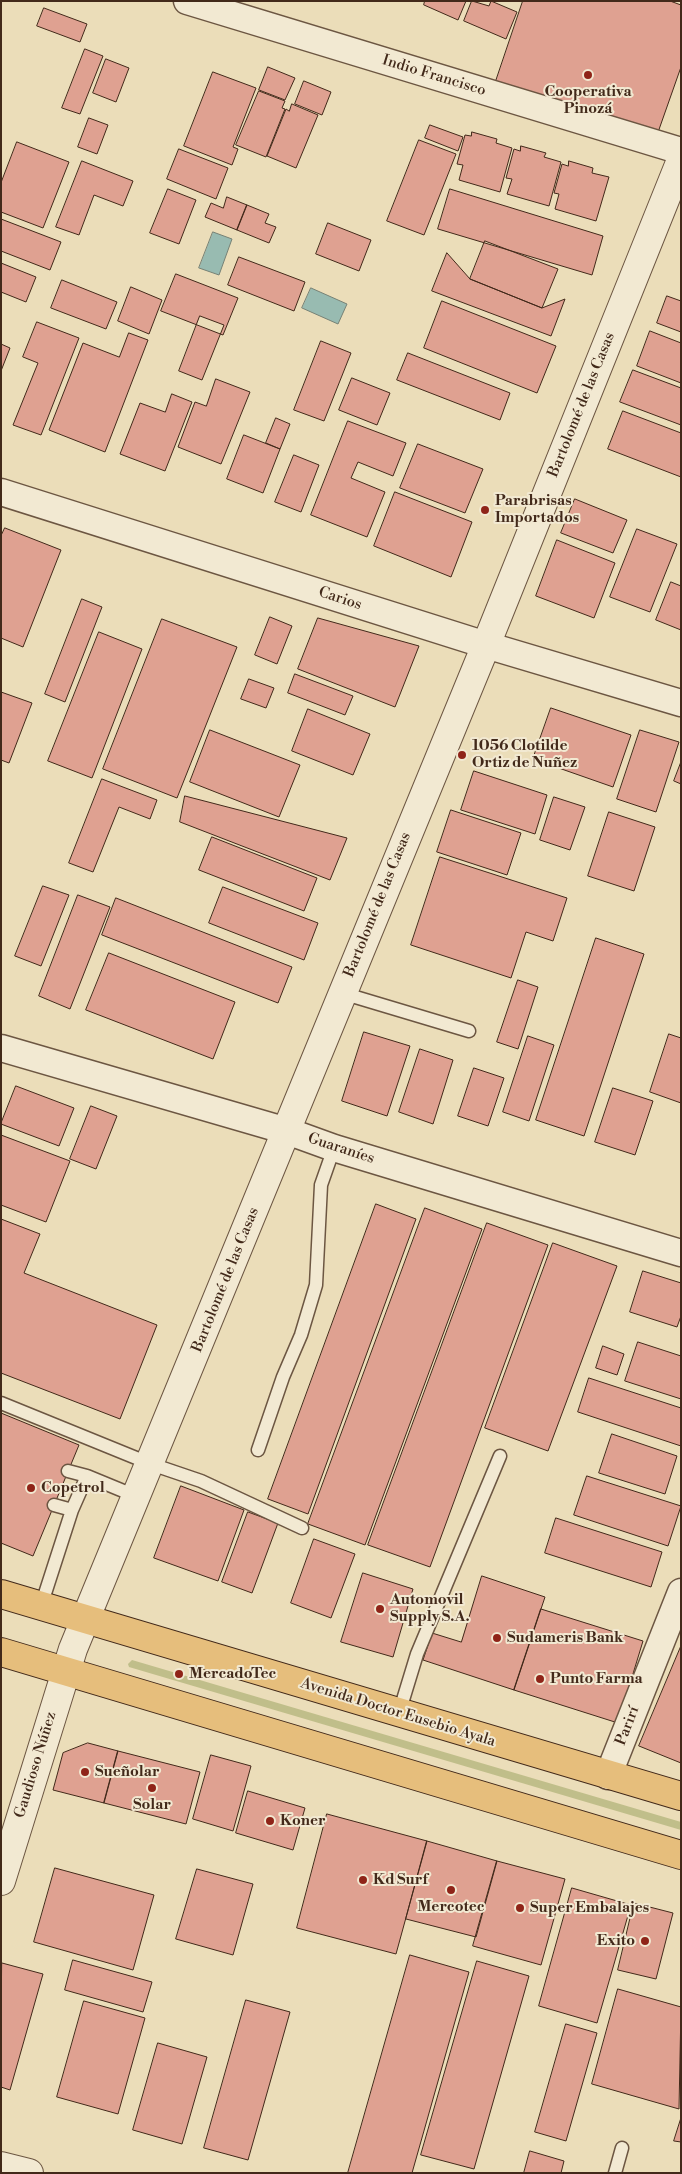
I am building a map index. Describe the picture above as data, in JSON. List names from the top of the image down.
{
  "streets": {
    "highway": ["Avenida Doctor Eusebio Ayala"],
    "street": [
      "Indio Francisco",
      "Bartolomé de las Casas",
      "Carios",
      "Guaraníes",
      "Parirí",
      "Gaudioso Núñez"
    ]
  },
  "crossings": [
    ["Bartolomé de las Casas", "Carios"],
    ["Bartolomé de las Casas", "Guaraníes"],
    ["Bartolomé de las Casas", "Avenida Doctor Eusebio Ayala"],
    ["Bartolomé de las Casas", "Gaudioso Núñez"],
    ["Avenida Doctor Eusebio Ayala", "Parirí"]
  ],
  "places": [
    "Cooperativa Pinozá",
    "Parabrisas Importados",
    "1056 Clotilde Ortiz de Nuñez",
    "Copetrol",
    "Automovil Supply S.A.",
    "Sudameris Bank",
    "MercadoTec",
    "Punto Farma",
    "Sueñolar",
    "Solar",
    "Koner",
    "Kd Surf",
    "Mercotec",
    "Super Embalajes",
    "Exito"
  ]
}
